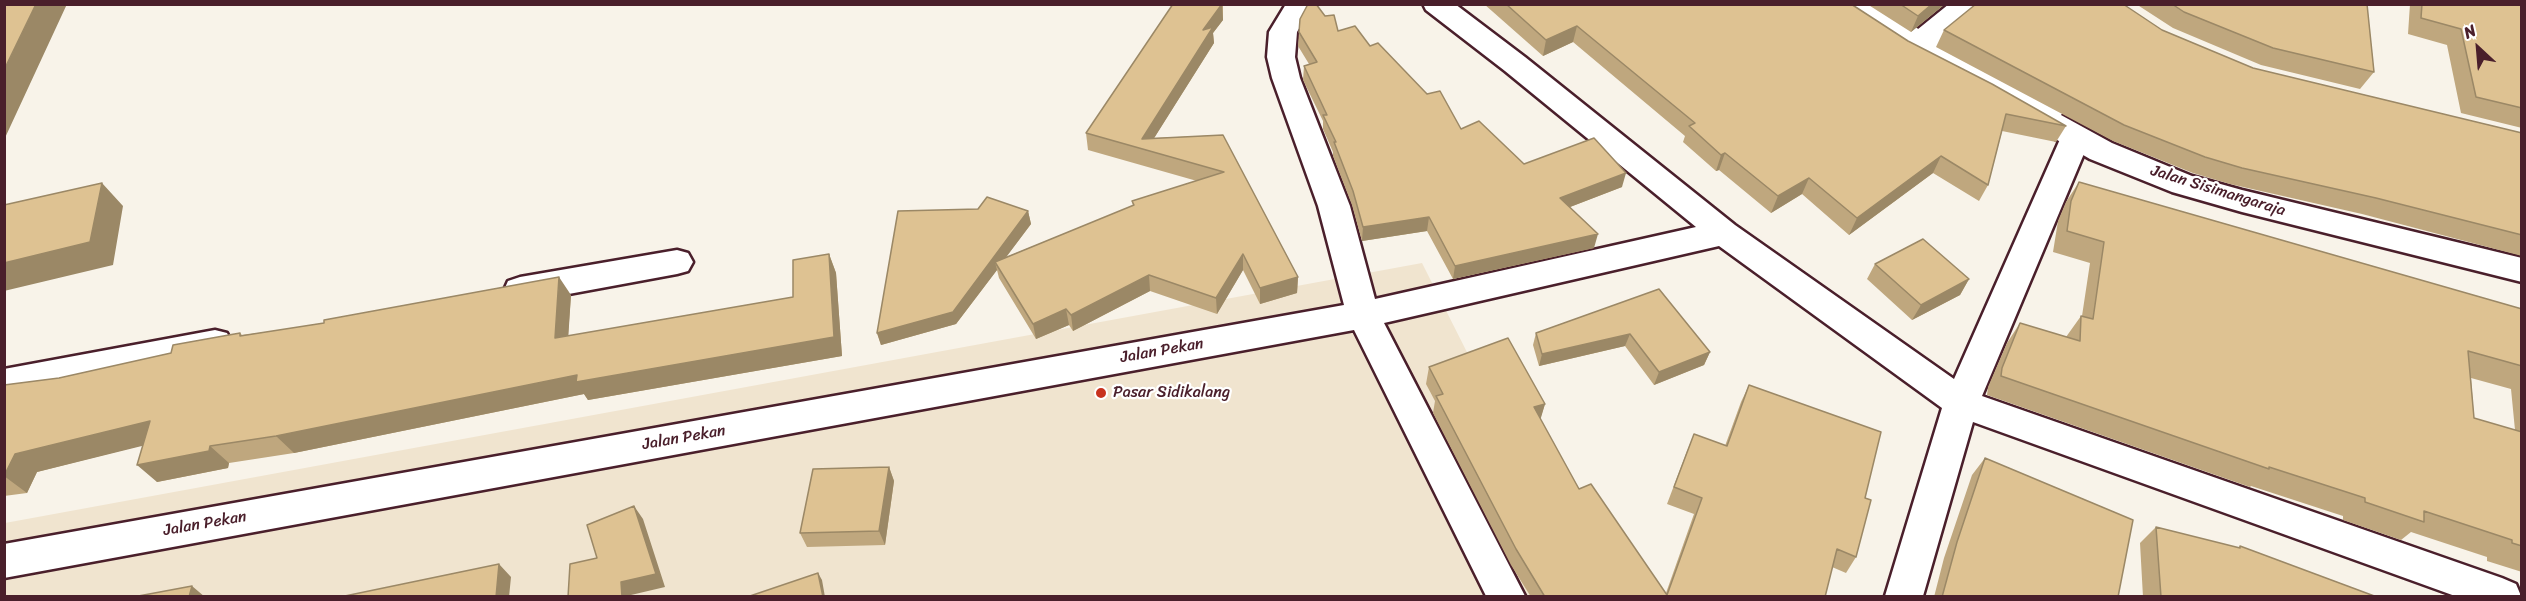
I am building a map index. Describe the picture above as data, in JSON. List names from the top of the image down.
{
  "streets": {
    "main road": ["Jalan Sisimangaraja", "Jalan Pekan"]
  },
  "places": ["Pasar Sidikalang"],
  "north": "top left"
}
